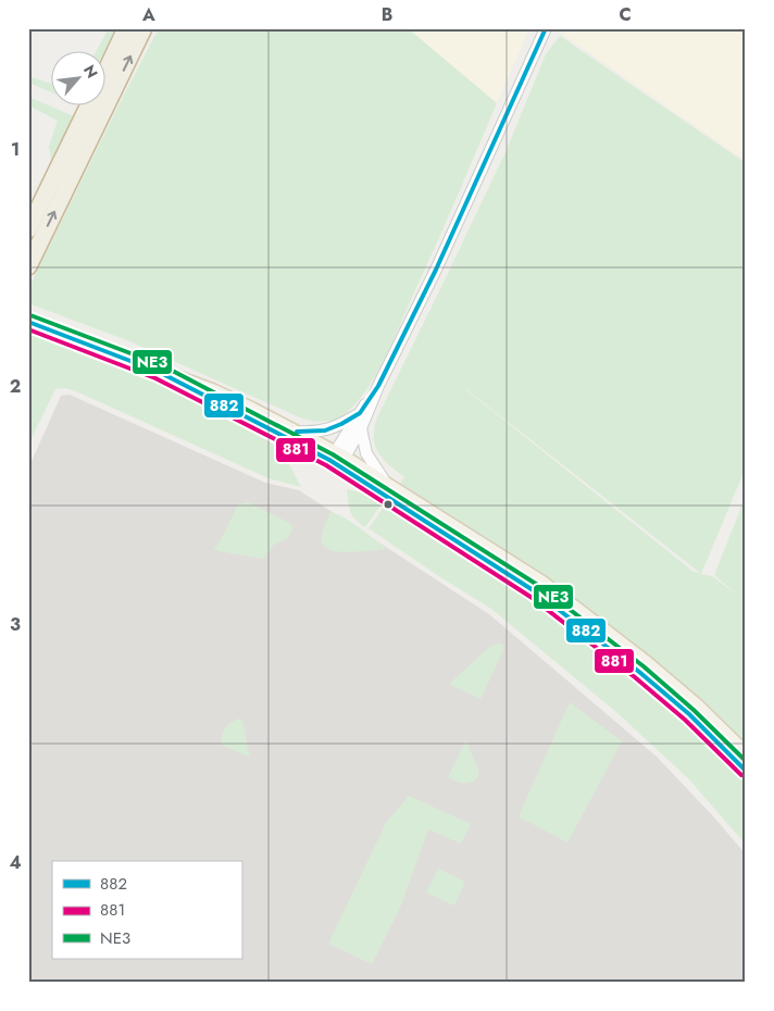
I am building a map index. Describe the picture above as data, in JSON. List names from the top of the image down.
{
  "lines": ["transit line 882", "transit line NE3", "transit line 881"],
  "legend": ["882", "881", "NE3"],
  "north": "top right",
  "grid": {
    "columns": ["A", "B", "C"],
    "rows": [
      "1",
      "2",
      "3",
      "4"
    ]
  }
}
